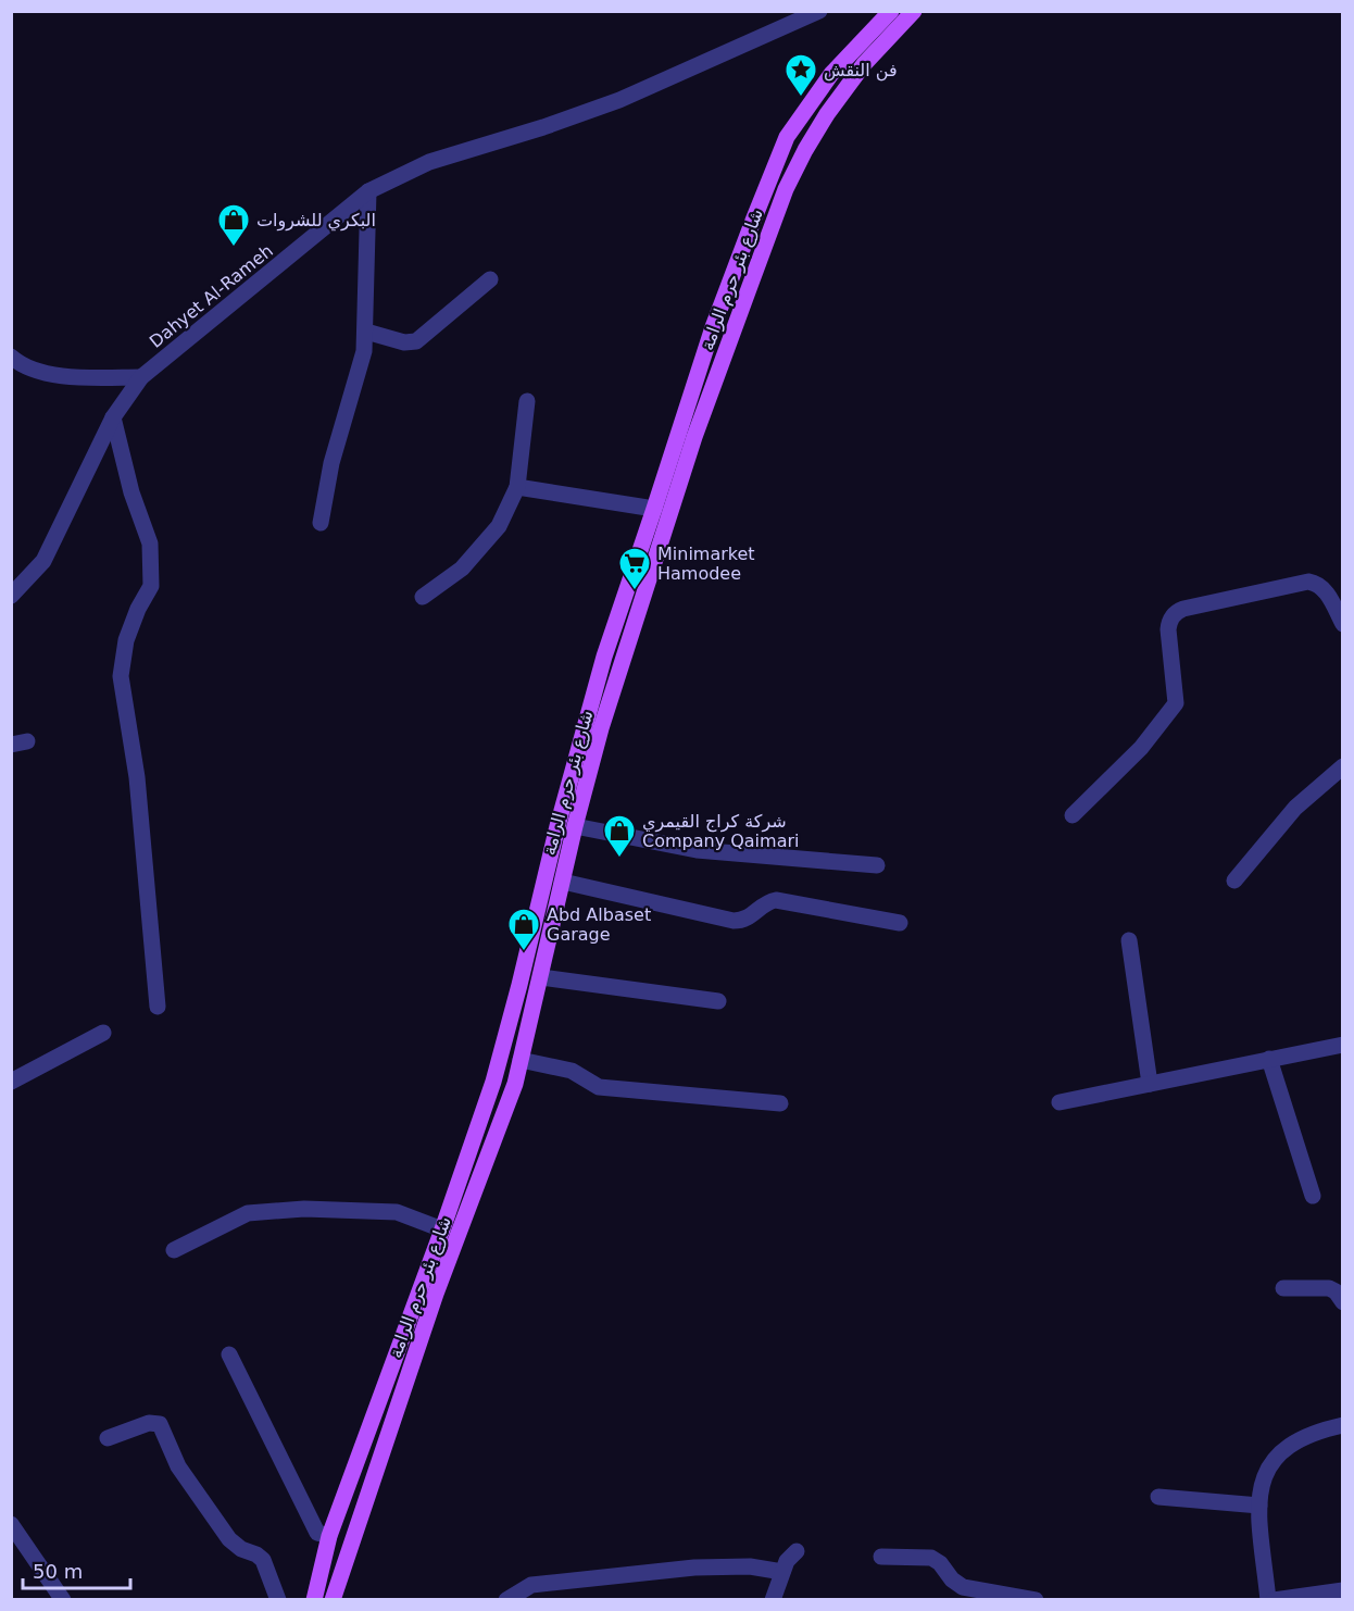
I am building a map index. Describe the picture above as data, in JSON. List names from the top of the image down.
{
  "streets": {
    "main road": ["شارع بئر حرم الرامة"],
    "street": ["Dahyet Al-Rameh"]
  },
  "places": {
    "place": ["فن النقش"],
    "shop": ["البكري للشروات", "شركة كراج القيمري Company Qaimari", "Abd Albaset Garage"],
    "supermarket": ["Minimarket Hamodee"]
  },
  "scale_bar": "50 m"
}
